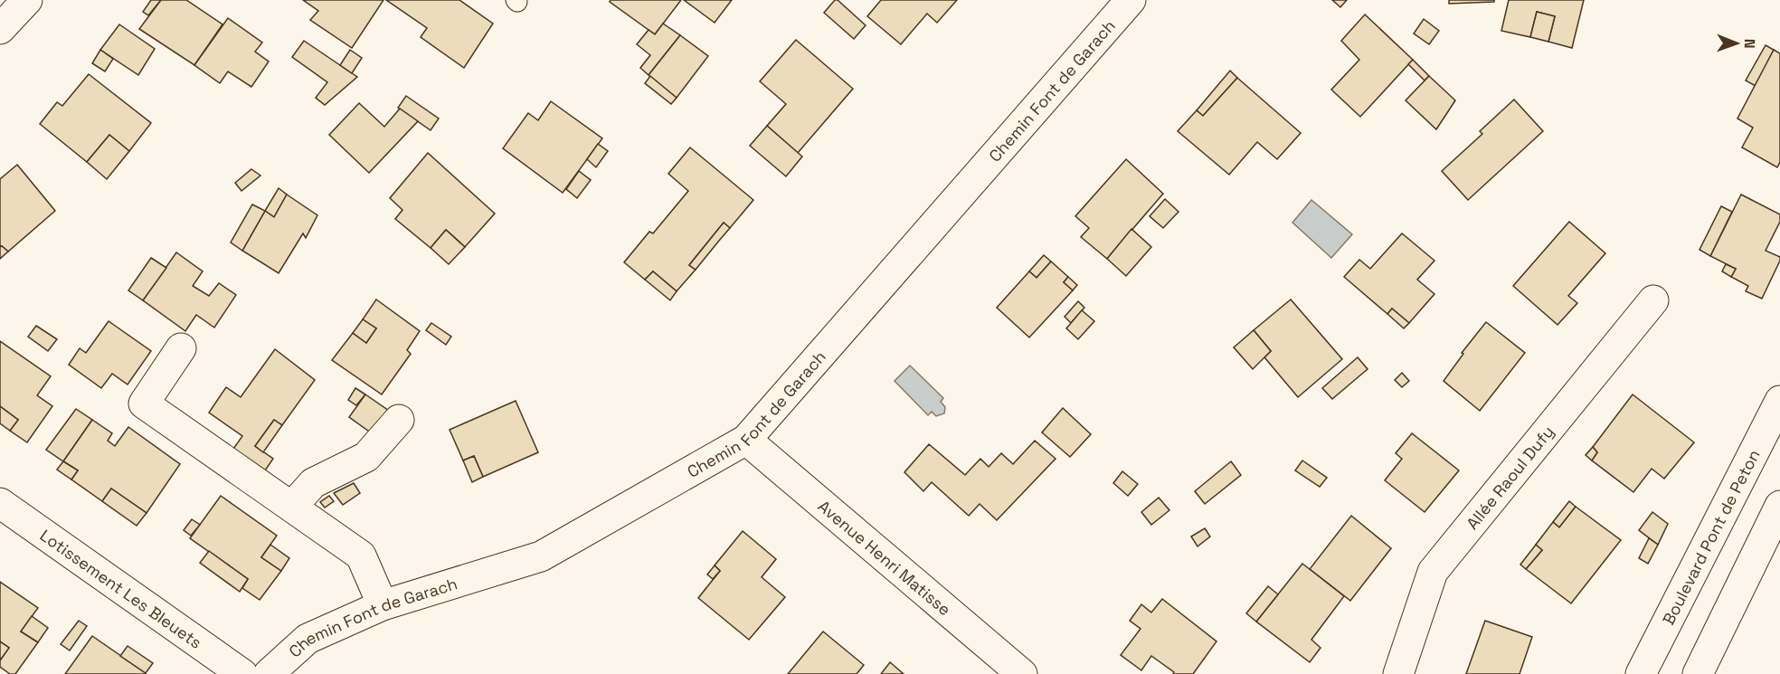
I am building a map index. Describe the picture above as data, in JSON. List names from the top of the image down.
{
  "streets": {
    "street": [
      "Chemin Font de Garach",
      "Allée Raoul Dufy",
      "Boulevard Pont de Peton",
      "Avenue Henri Matisse",
      "Lotissement Les Bleuets"
    ]
  },
  "crossings": [
    ["Chemin Font de Garach", "Avenue Henri Matisse"]
  ],
  "north": "right"
}
